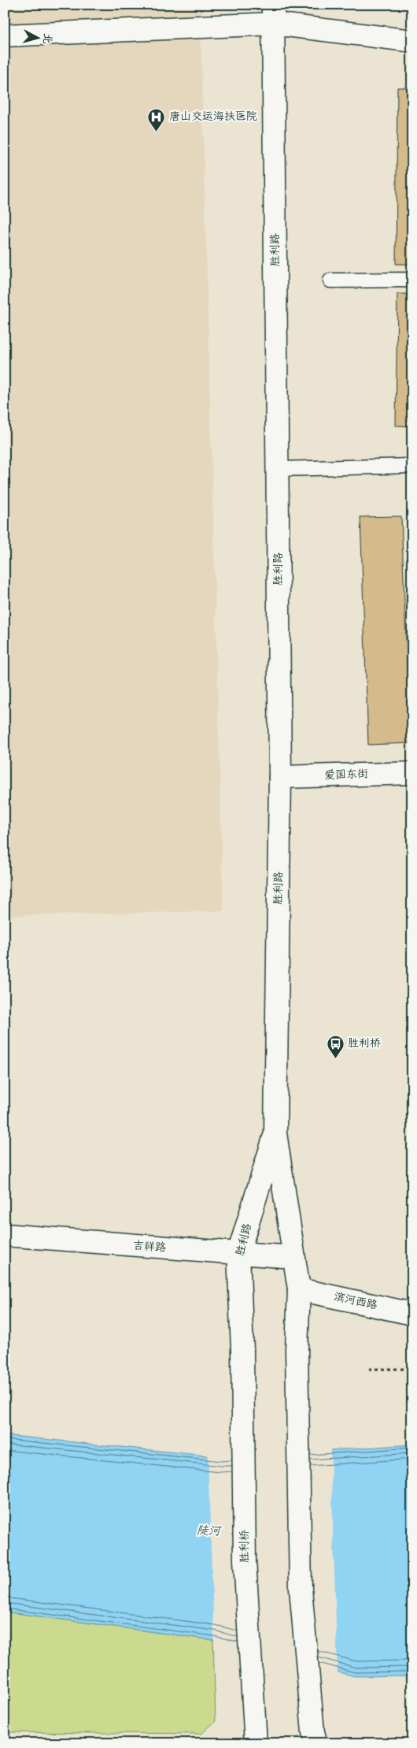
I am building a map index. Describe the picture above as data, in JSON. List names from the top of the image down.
{
  "streets": {
    "main road": [
      "胜利路",
      "爱国东街",
      "吉祥路",
      "滨河西路",
      "胜利桥"
    ]
  },
  "crossings": [
    ["胜利路", "爱国东街"],
    ["胜利路", "吉祥路"],
    ["胜利路", "滨河西路"],
    ["胜利路", "胜利桥"]
  ],
  "water": ["陡河"],
  "places": {
    "hospital": ["唐山交运海扶医院"],
    "bus stop": ["胜利桥"]
  },
  "north": "right"
}
